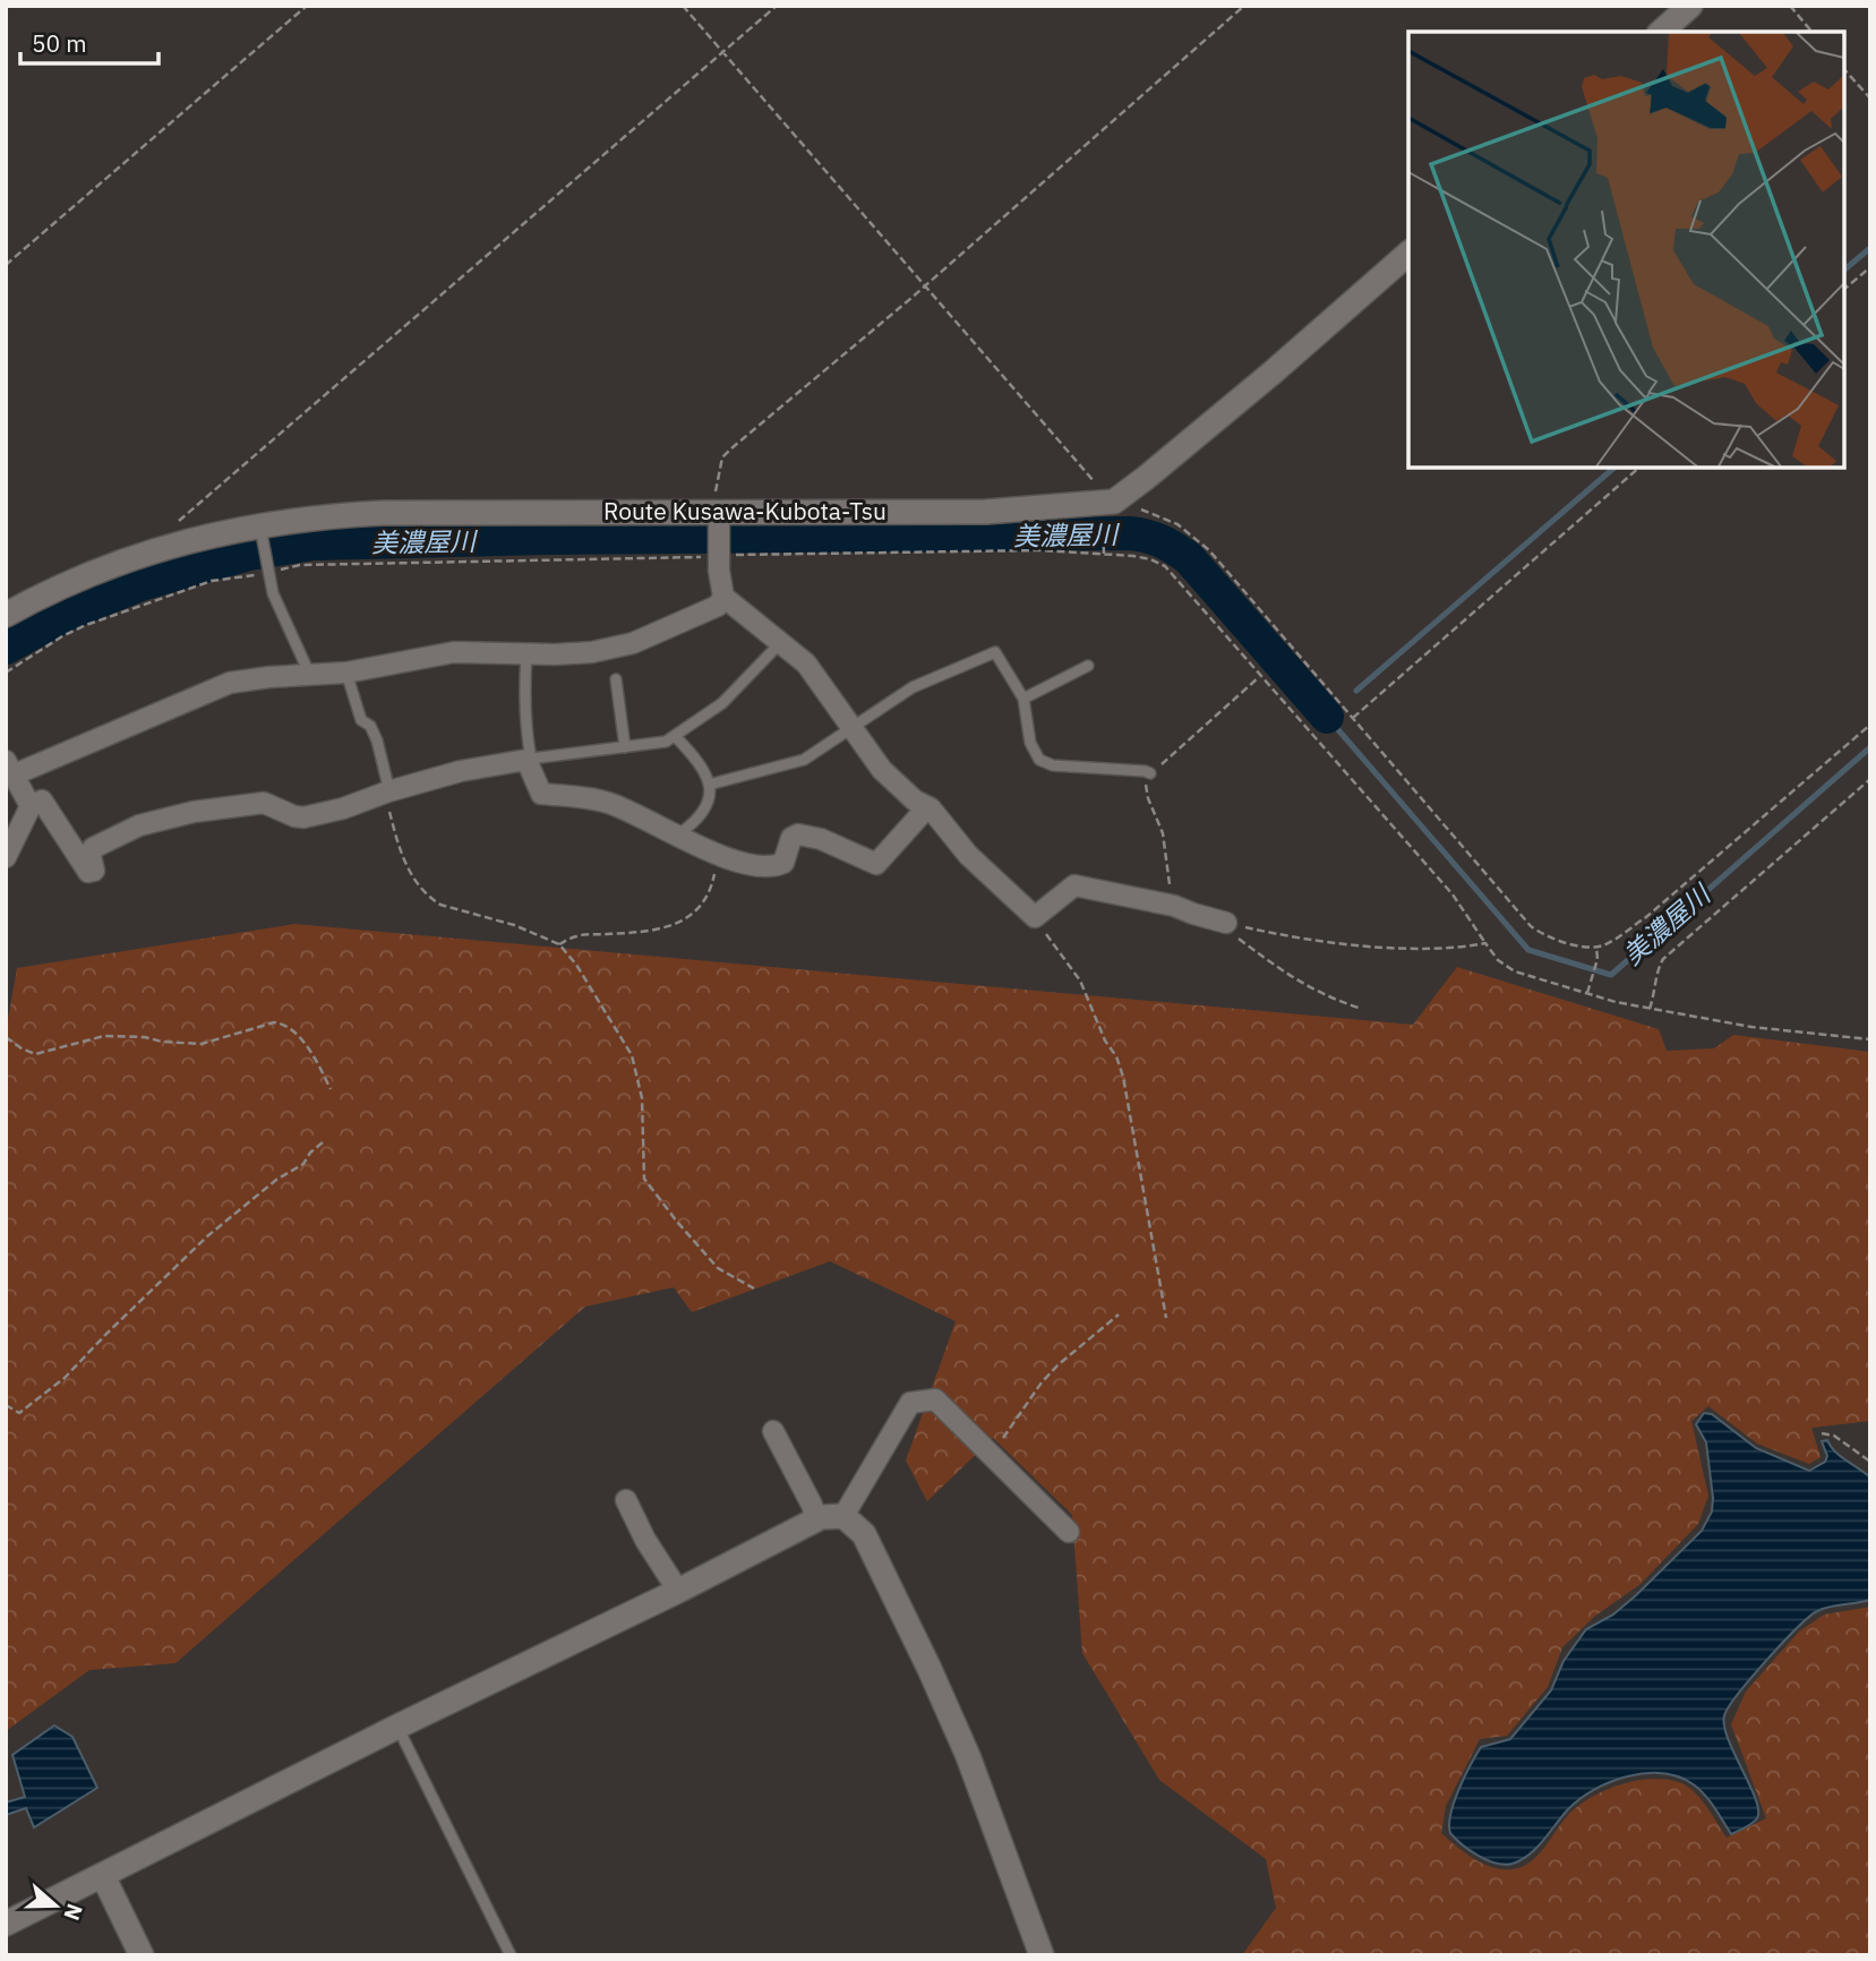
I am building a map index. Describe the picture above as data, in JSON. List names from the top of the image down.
{
  "streets": {
    "main road": ["Route Kusawa-Kubota-Tsu"]
  },
  "water": ["美濃屋川"],
  "scale_bar": "50 m",
  "north": "right"
}
